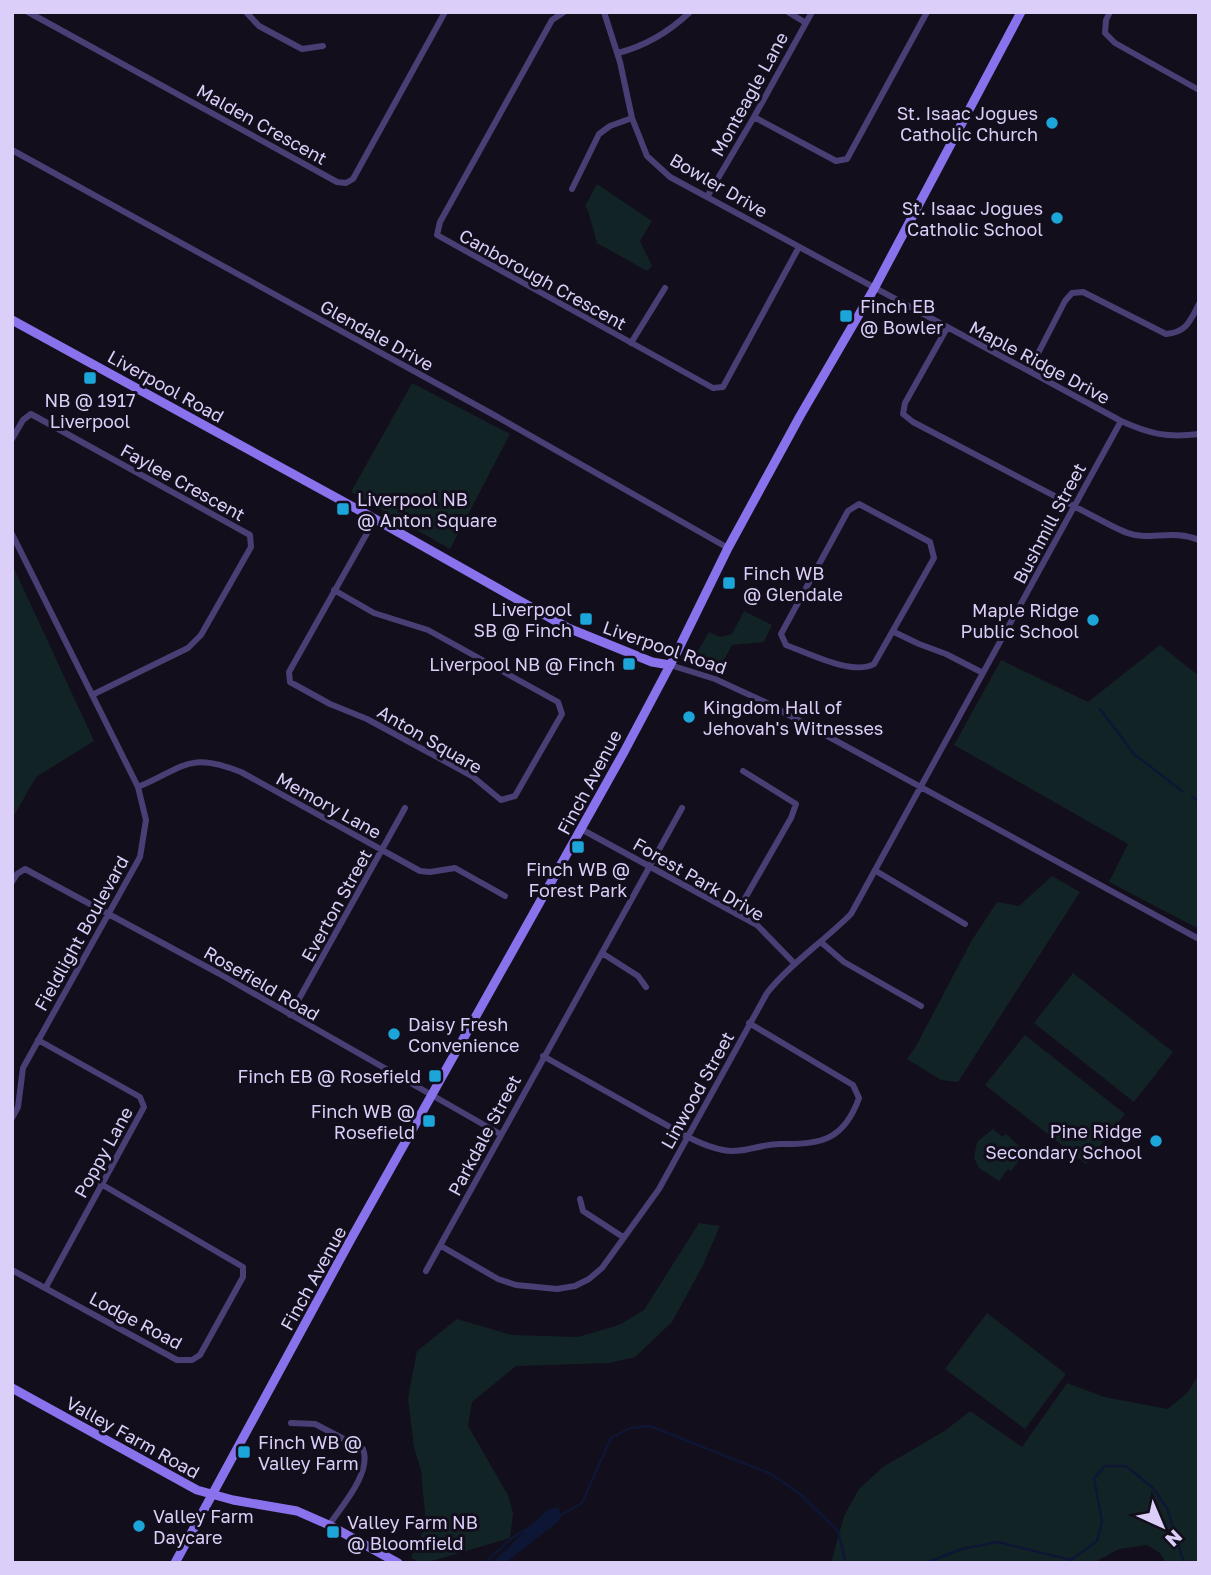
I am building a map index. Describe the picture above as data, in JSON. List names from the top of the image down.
{
  "streets": {
    "main road": ["Liverpool Road", "Finch Avenue", "Valley Farm Road"],
    "street": [
      "Monteagle Lane",
      "Malden Crescent",
      "Bowler Drive",
      "Canborough Crescent",
      "Glendale Drive",
      "Maple Ridge Drive",
      "Faylee Crescent",
      "Bushmill Street",
      "Anton Square",
      "Memory Lane",
      "Forest Park Drive",
      "Everton Street",
      "Fieldlight Boulevard",
      "Rosefield Road",
      "Linwood Street",
      "Parkdale Street",
      "Poppy Lane",
      "Lodge Road"
    ]
  },
  "crossings": [
    ["Monteagle Lane", "Bowler Drive"],
    ["Bowler Drive", "Canborough Crescent"],
    ["Bowler Drive", "Maple Ridge Drive"],
    ["Bowler Drive", "Finch Avenue"],
    ["Glendale Drive", "Finch Avenue"],
    ["Maple Ridge Drive", "Bushmill Street"],
    ["Maple Ridge Drive", "Finch Avenue"],
    ["Liverpool Road", "Bushmill Street"],
    ["Liverpool Road", "Anton Square"],
    ["Liverpool Road", "Finch Avenue"],
    ["Liverpool Road", "Linwood Street"],
    ["Faylee Crescent", "Fieldlight Boulevard"],
    ["Bushmill Street", "Linwood Street"],
    ["Finch Avenue", "Forest Park Drive"],
    ["Finch Avenue", "Rosefield Road"],
    ["Finch Avenue", "Valley Farm Road"],
    ["Memory Lane", "Everton Street"],
    ["Memory Lane", "Fieldlight Boulevard"],
    ["Forest Park Drive", "Linwood Street"],
    ["Forest Park Drive", "Parkdale Street"],
    ["Everton Street", "Rosefield Road"],
    ["Fieldlight Boulevard", "Rosefield Road"],
    ["Fieldlight Boulevard", "Poppy Lane"],
    ["Rosefield Road", "Parkdale Street"],
    ["Linwood Street", "Parkdale Street"],
    ["Poppy Lane", "Lodge Road"]
  ],
  "places": {
    "other": [
      "St. Isaac Jogues Catholic Church",
      "St. Isaac Jogues Catholic School",
      "Maple Ridge Public School",
      "Kingdom Hall of Jehovah's Witnesses",
      "Daisy Fresh Convenience",
      "Pine Ridge Secondary School",
      "Valley Farm Daycare"
    ],
    "transit": [
      "Finch EB @ Bowler",
      "NB @ 1917 Liverpool",
      "Liverpool NB @ Anton Square",
      "Finch WB @ Glendale",
      "Liverpool SB @ Finch",
      "Liverpool NB @ Finch",
      "Finch WB @ Forest Park",
      "Finch EB @ Rosefield",
      "Finch WB @ Rosefield",
      "Finch WB @ Valley Farm",
      "Valley Farm NB @ Bloomfield"
    ]
  },
  "north": "bottom right"
}
